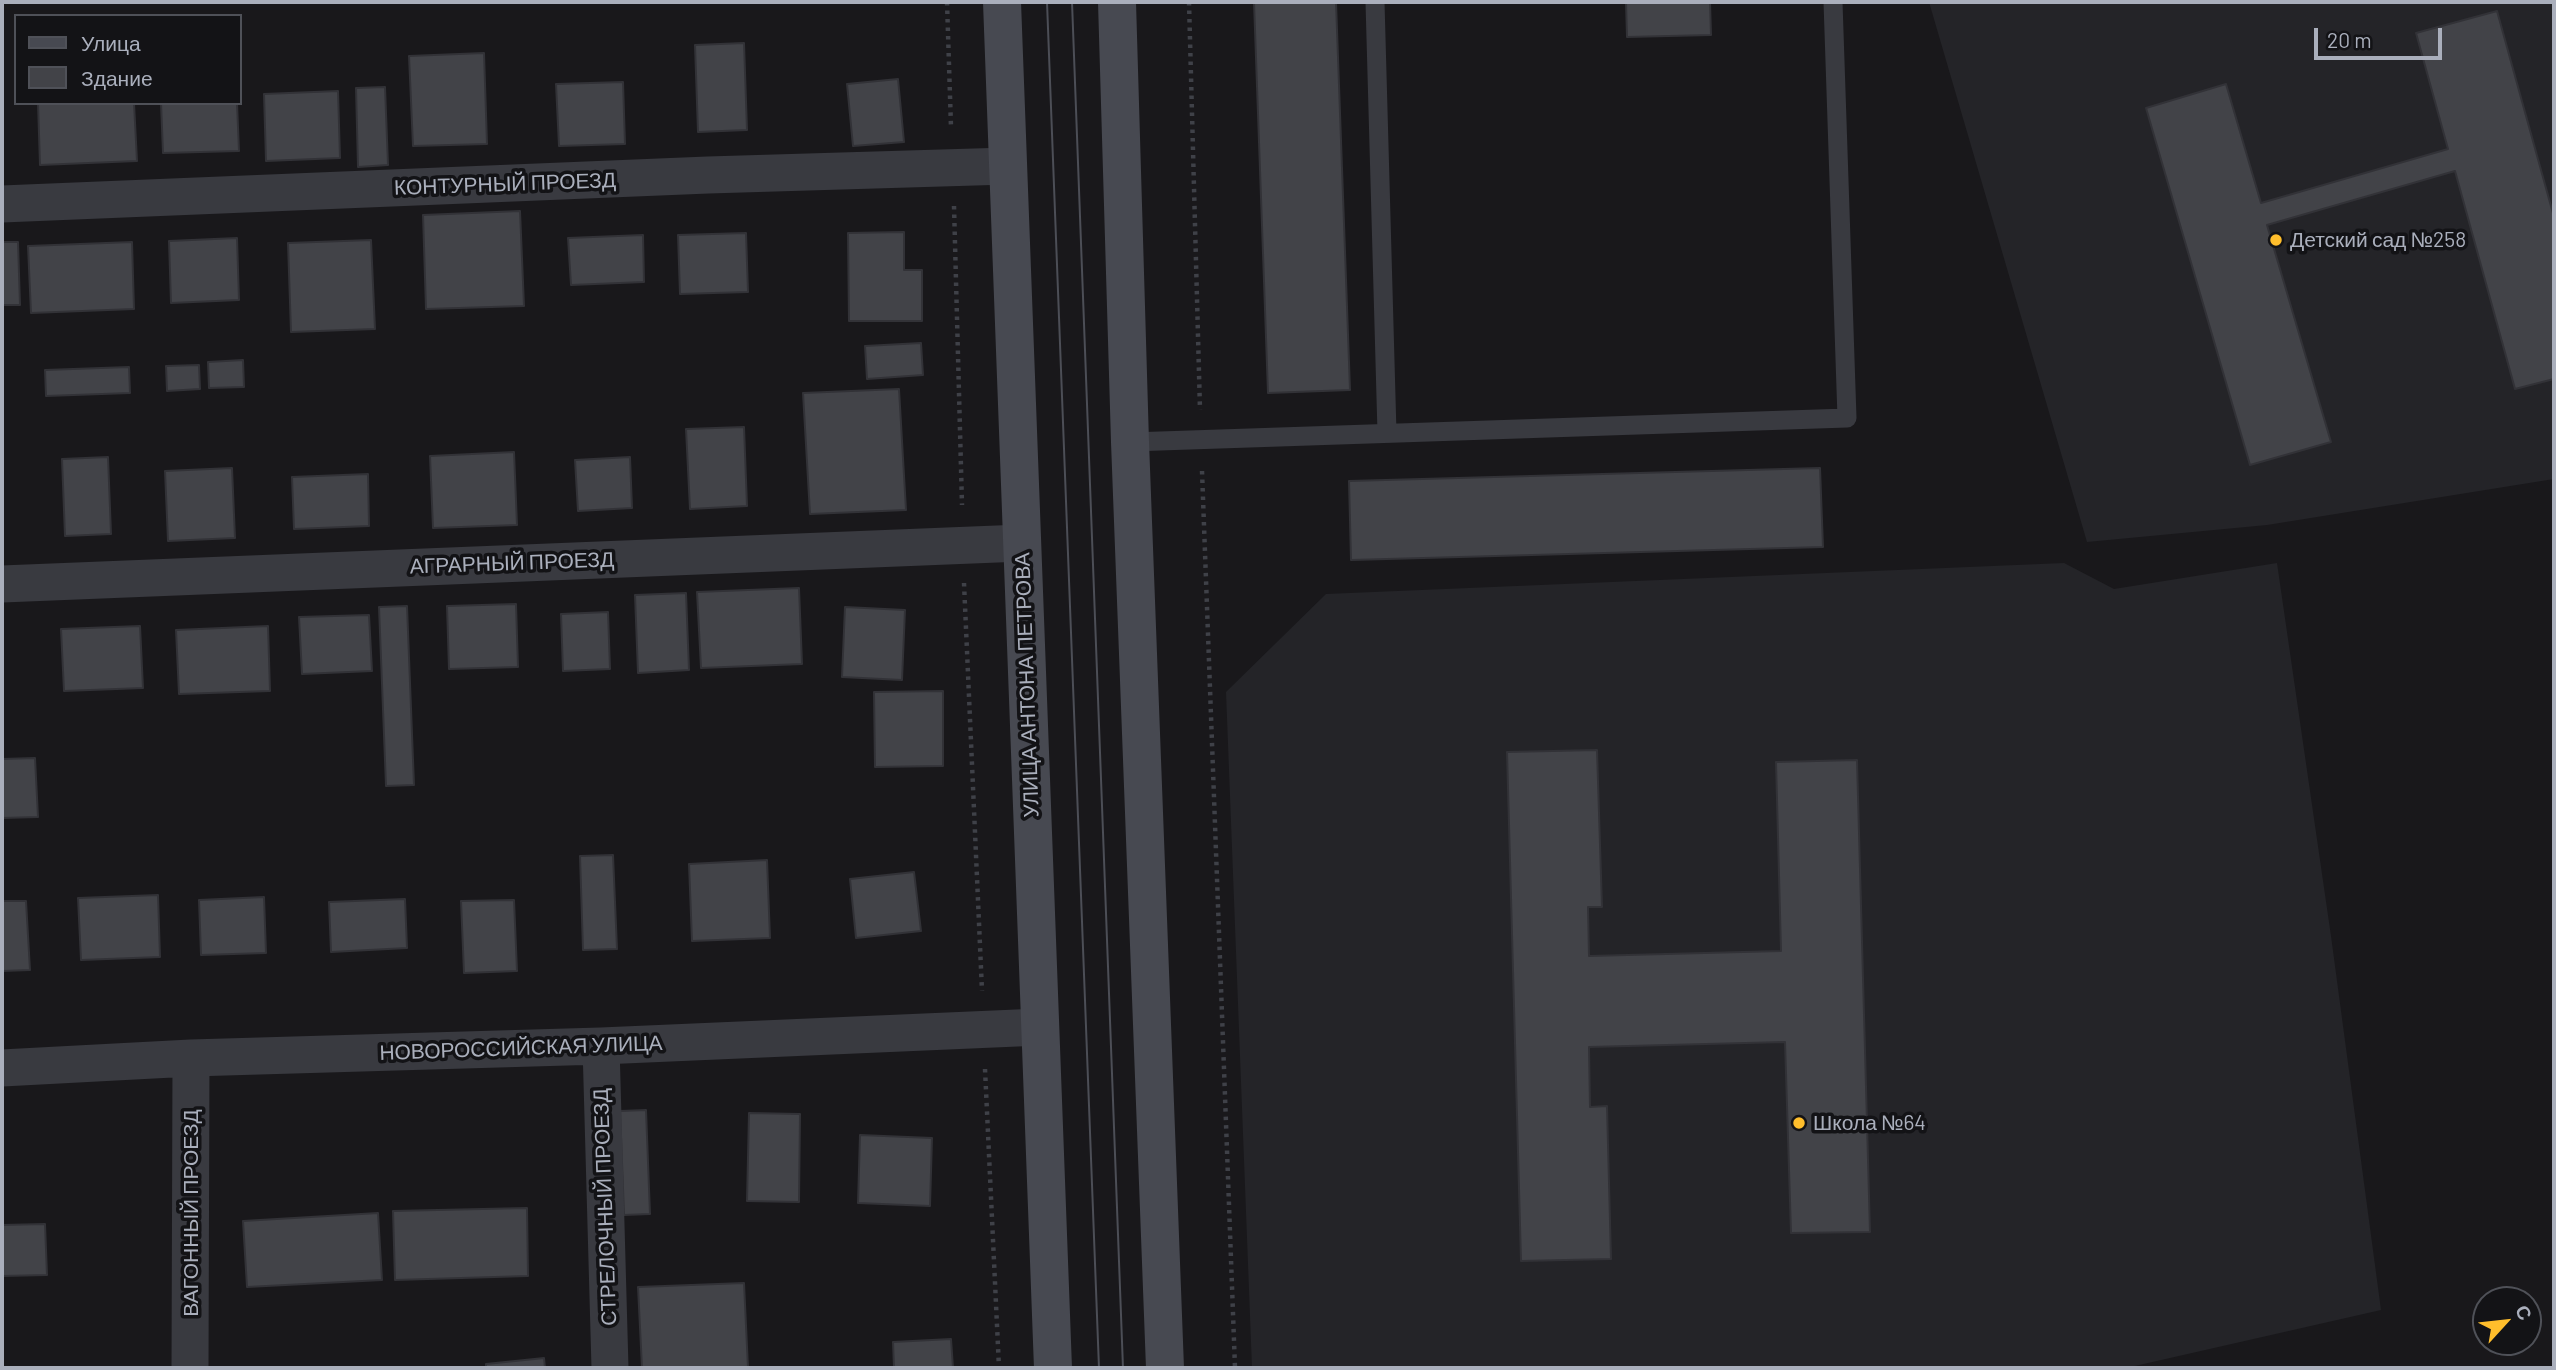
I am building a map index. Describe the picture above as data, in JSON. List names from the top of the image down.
{
  "streets": {
    "main road": ["УЛИЦА АНТОНА ПЕТРОВА"],
    "street": [
      "КОНТУРНЫЙ ПРОЕЗД",
      "АГРАРНЫЙ ПРОЕЗД",
      "НОВОРОССИЙСКАЯ УЛИЦА",
      "СТРЕЛОЧНЫЙ ПРОЕЗД",
      "ВАГОННЫЙ ПРОЕЗД"
    ]
  },
  "crossings": [
    ["КОНТУРНЫЙ ПРОЕЗД", "УЛИЦА АНТОНА ПЕТРОВА"],
    ["АГРАРНЫЙ ПРОЕЗД", "УЛИЦА АНТОНА ПЕТРОВА"],
    ["УЛИЦА АНТОНА ПЕТРОВА", "НОВОРОССИЙСКАЯ УЛИЦА"],
    ["НОВОРОССИЙСКАЯ УЛИЦА", "СТРЕЛОЧНЫЙ ПРОЕЗД"],
    ["НОВОРОССИЙСКАЯ УЛИЦА", "ВАГОННЫЙ ПРОЕЗД"]
  ],
  "places": ["Детский сад №258", "Школа №64"],
  "legend": ["Улица", "Здание"],
  "scale_bar": "20 m",
  "north": "top right"
}
